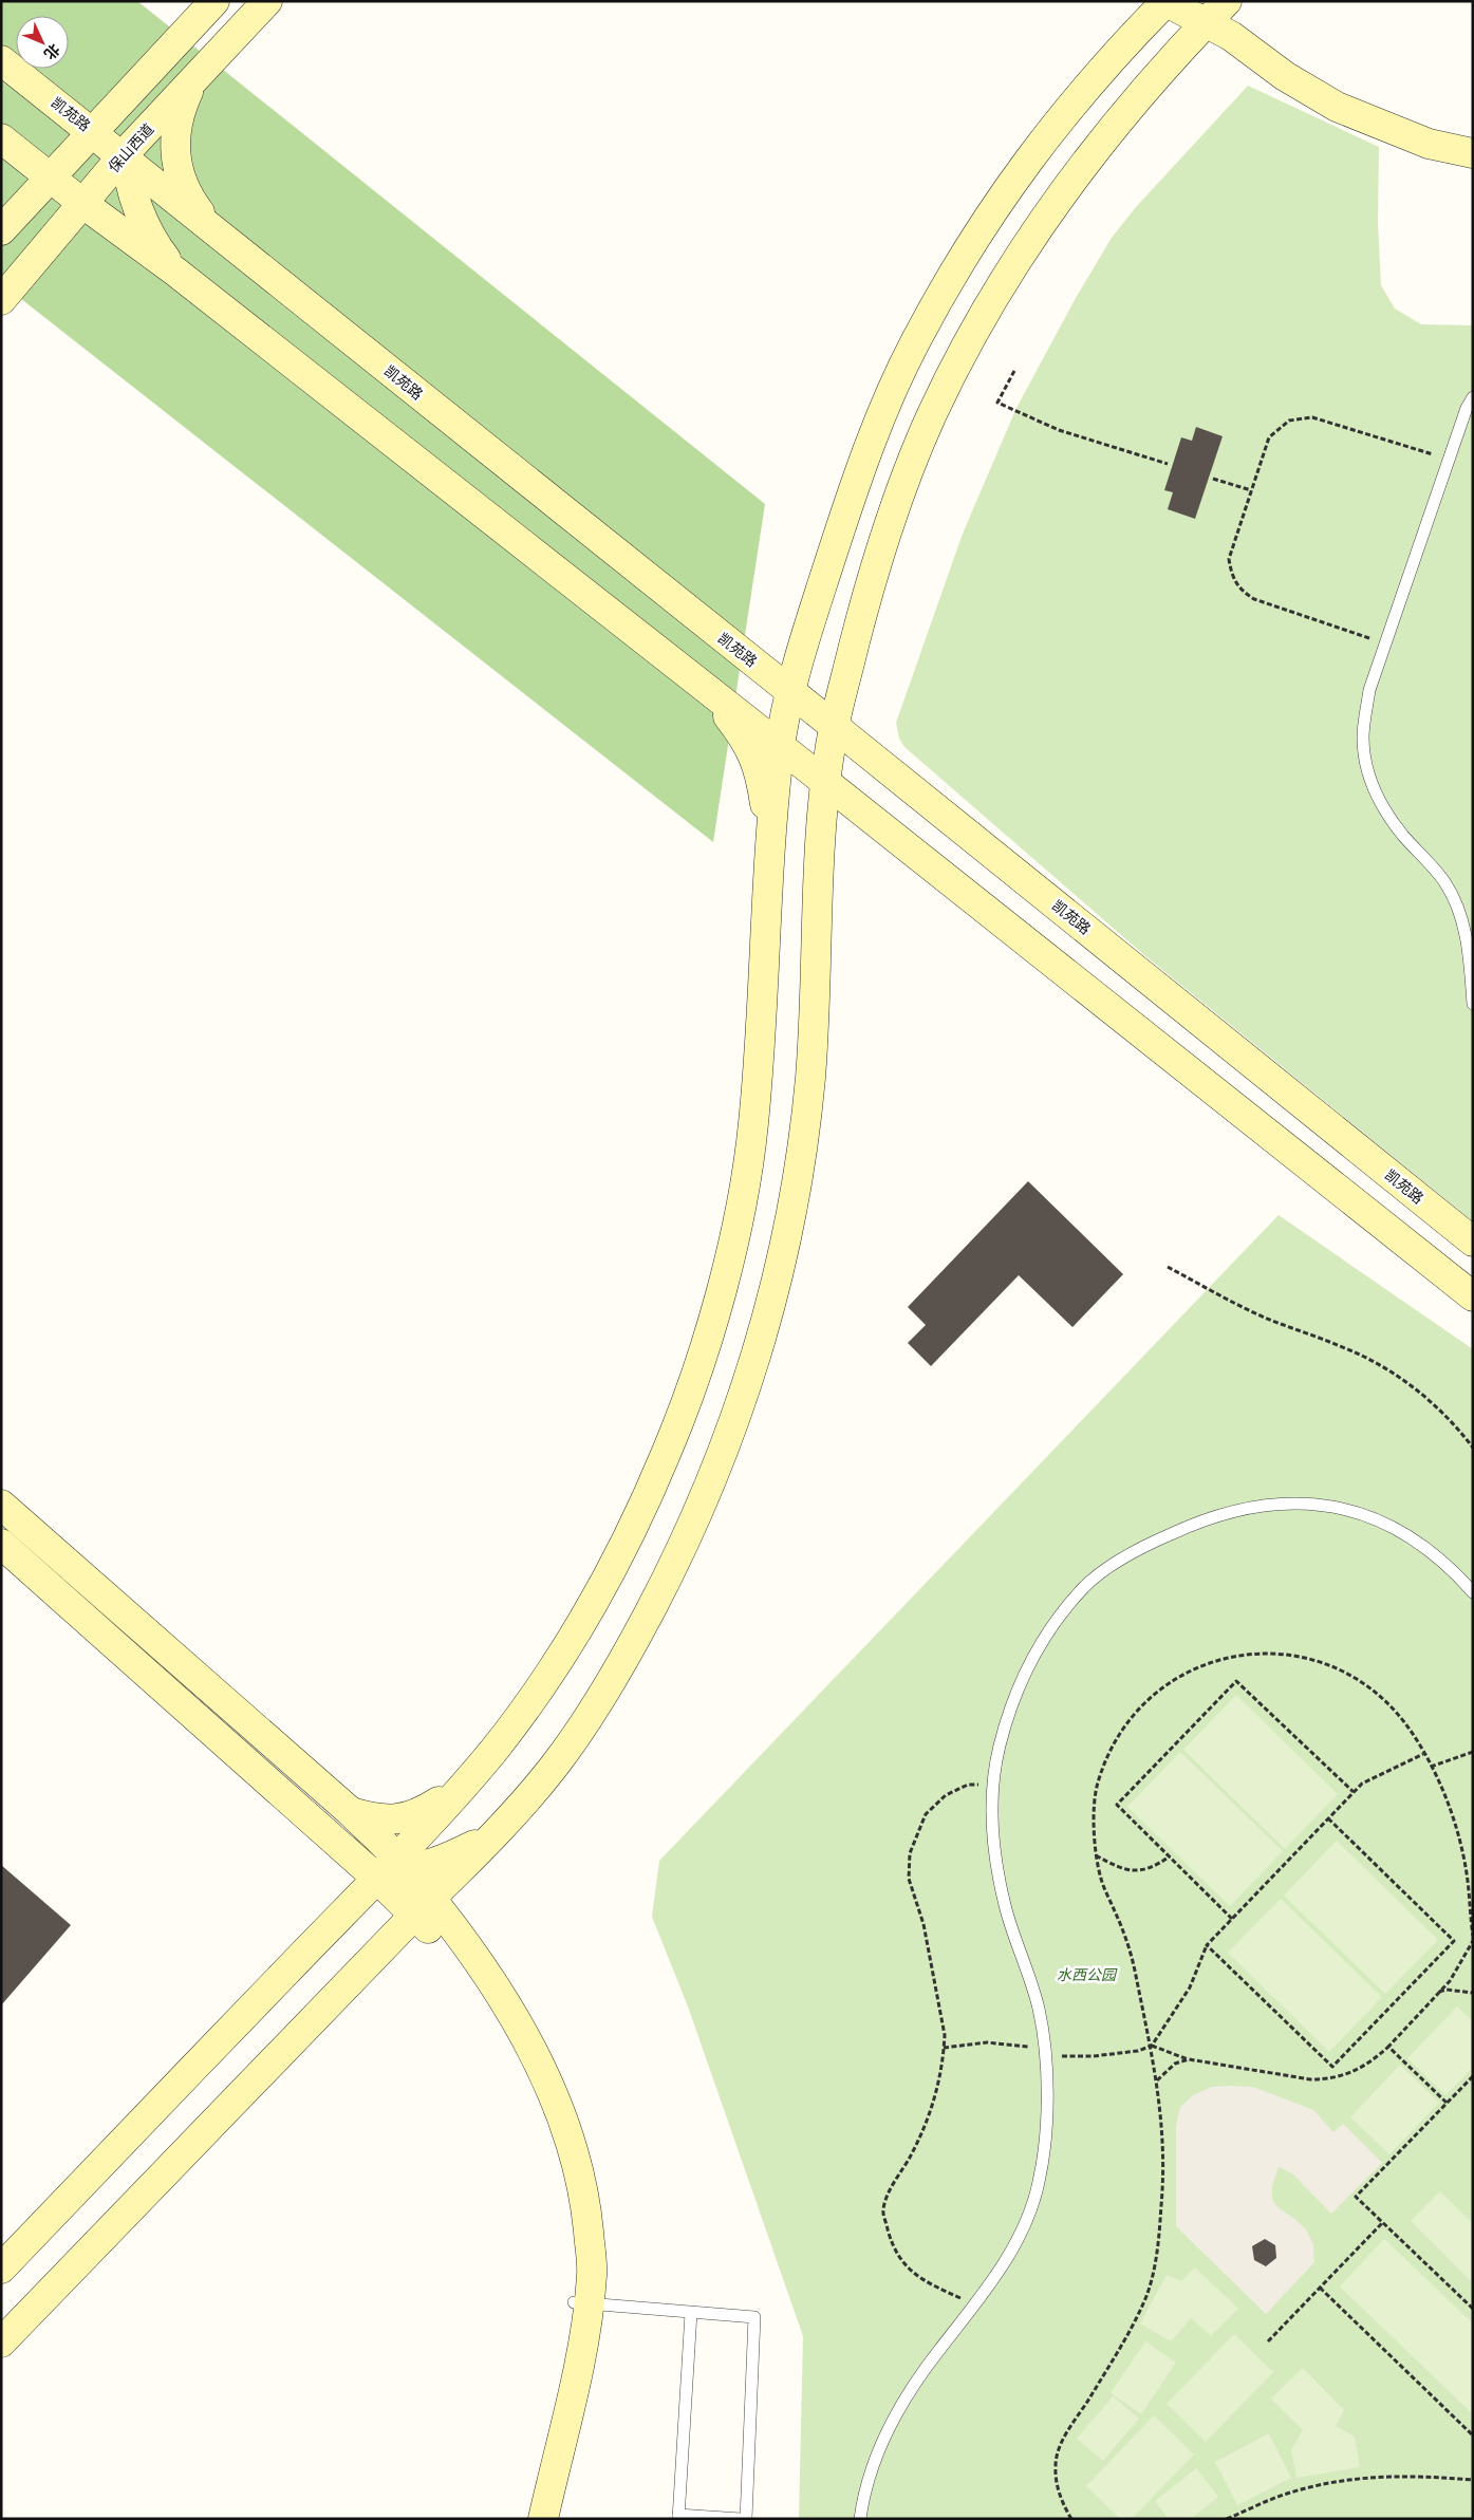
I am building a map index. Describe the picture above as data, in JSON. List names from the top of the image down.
{
  "streets": {
    "main road": ["凯苑路", "保山西道"]
  },
  "crossings": [
    ["凯苑路", "保山西道"]
  ],
  "parks": ["水西公园"],
  "north": "bottom right"
}
